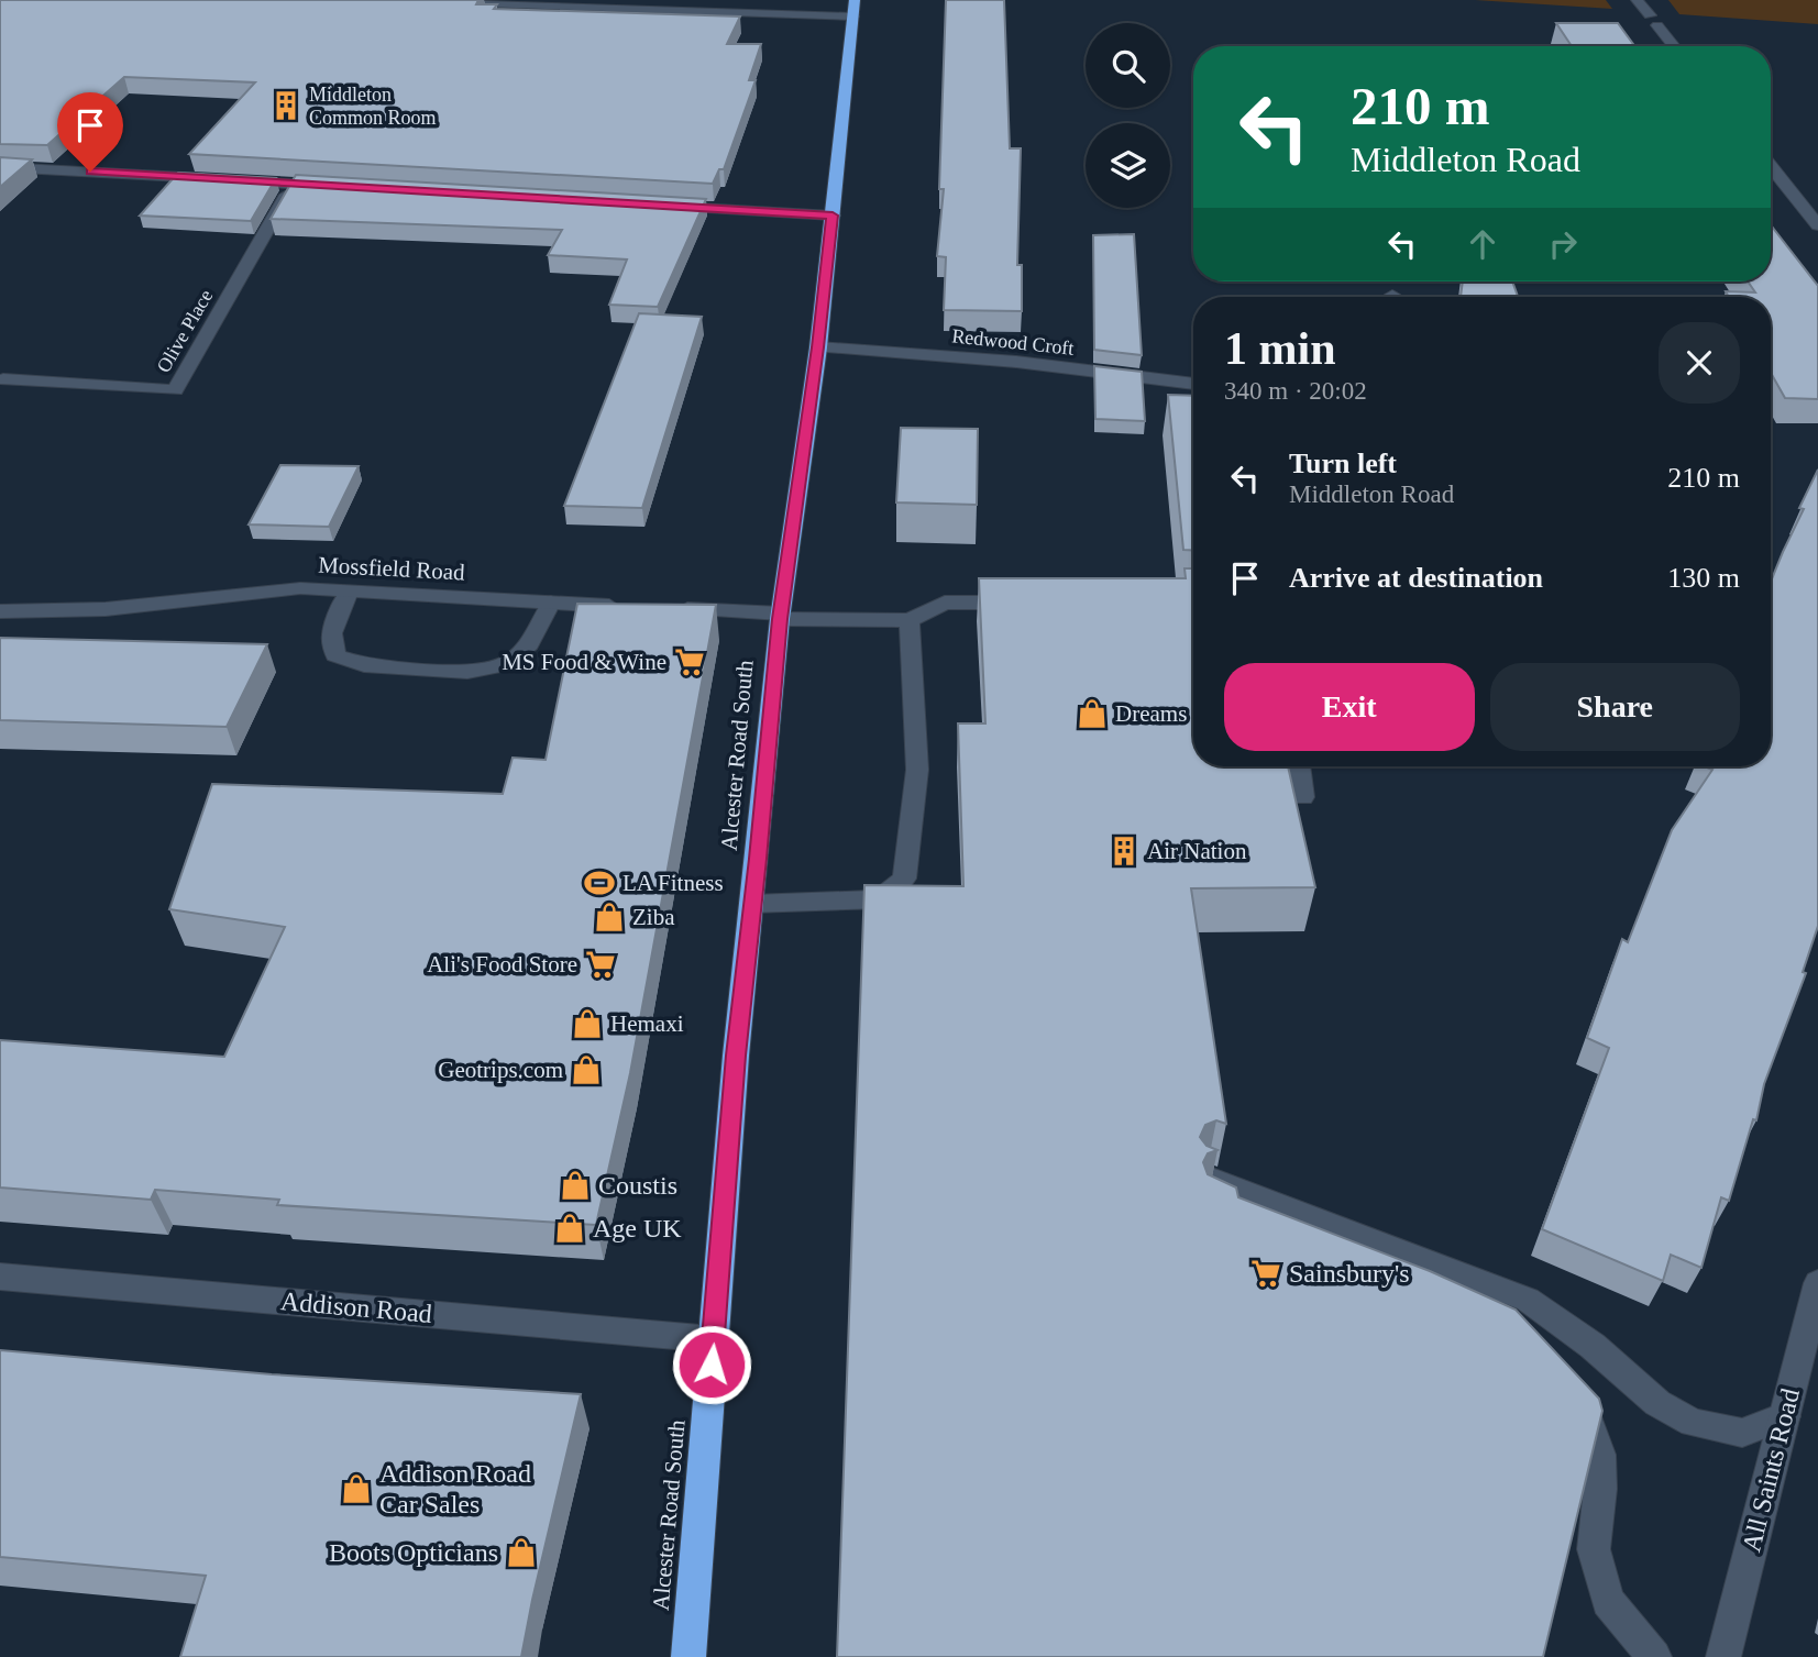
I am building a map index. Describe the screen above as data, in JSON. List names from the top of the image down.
{
  "streets": {
    "highway": ["Alcester Road South"],
    "street": [
      "Olive Place",
      "Redwood Croft",
      "Mossfield Road",
      "Addison Road",
      "All Saints Road"
    ]
  },
  "crossings": [
    ["Redwood Croft", "Alcester Road South"],
    ["Alcester Road South", "Addison Road"]
  ],
  "places": {
    "building": ["Middleton Common Room", "Air Nation"],
    "supermarket": ["MS Food & Wine", "Ali's Food Store", "Sainsbury's"],
    "shop": [
      "Dreams",
      "Ziba",
      "Hemaxi",
      "Geotrips.com",
      "Coustis",
      "Age UK",
      "Addison Road Car Sales",
      "Boots Opticians"
    ],
    "sports": ["LA Fitness"]
  },
  "page": {
    "turn": ["210 m", "Middleton Road"],
    "heading": ["1 min", "340 m · 20:02"],
    "list": [
      {
        "name": "Turn left",
        "note": "Middleton Road",
        "value": "210 m"
      },
      {
        "name": "Arrive at destination",
        "value": "130 m"
      }
    ],
    "buttons": ["Exit", "Share"]
  }
}
